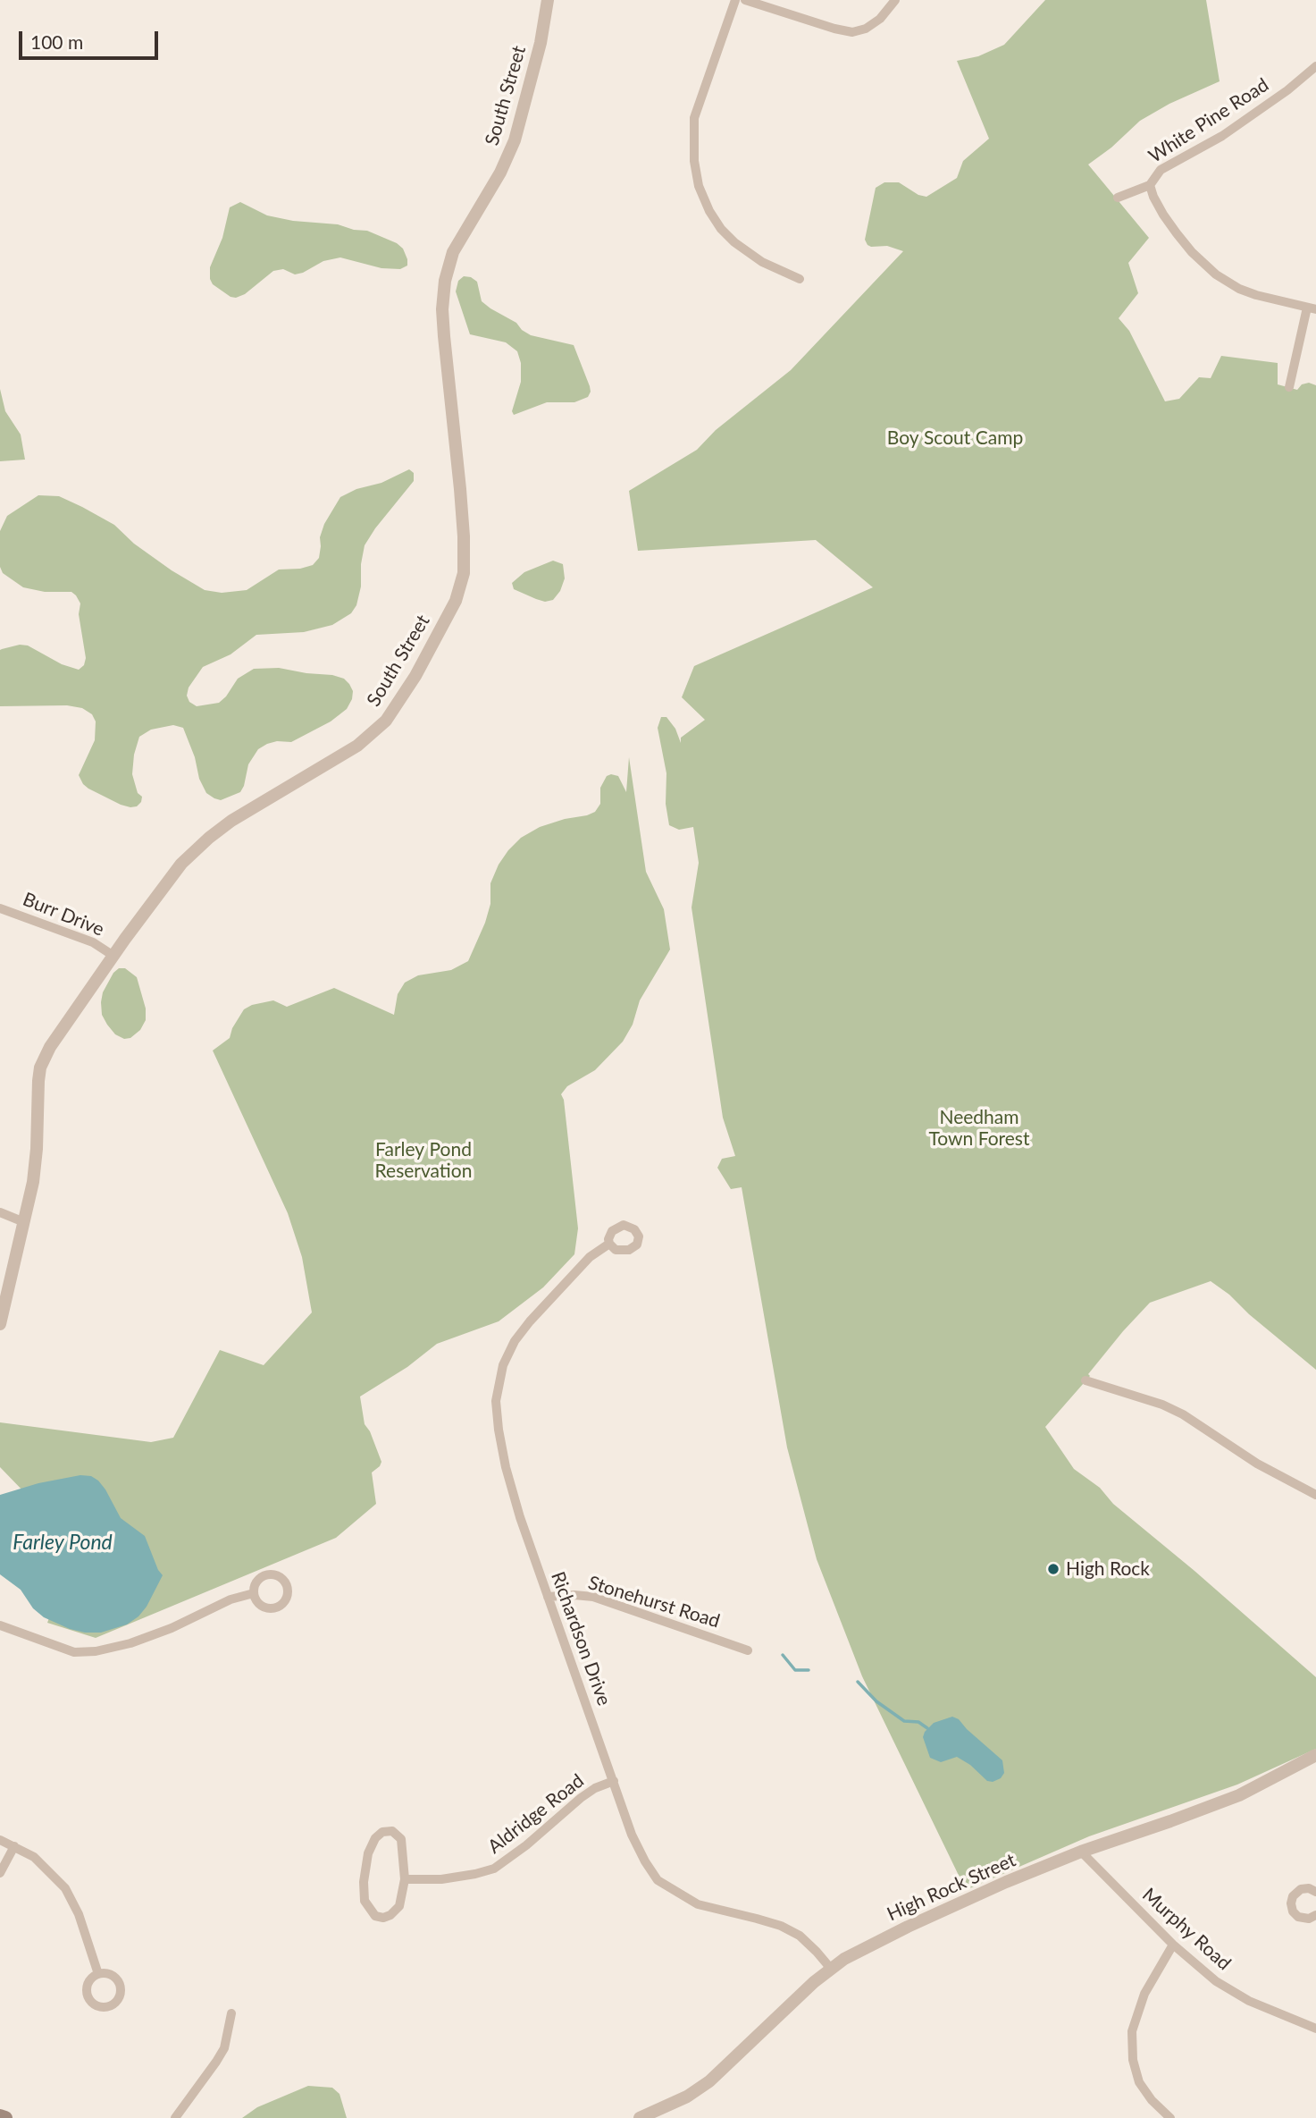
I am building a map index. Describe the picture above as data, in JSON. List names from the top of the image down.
{
  "streets": {
    "street": [
      "South Street",
      "White Pine Road",
      "Burr Drive",
      "Stonehurst Road",
      "Richardson Drive",
      "Aldridge Road",
      "High Rock Street",
      "Murphy Road"
    ]
  },
  "crossings": [
    ["South Street", "Burr Drive"],
    ["Stonehurst Road", "Richardson Drive"],
    ["Richardson Drive", "Aldridge Road"],
    ["Richardson Drive", "High Rock Street"],
    ["High Rock Street", "Murphy Road"]
  ],
  "water": ["Farley Pond"],
  "parks": ["Boy Scout Camp", "Needham Town Forest", "Farley Pond Reservation"],
  "places": ["High Rock"],
  "scale_bar": "100 m"
}
